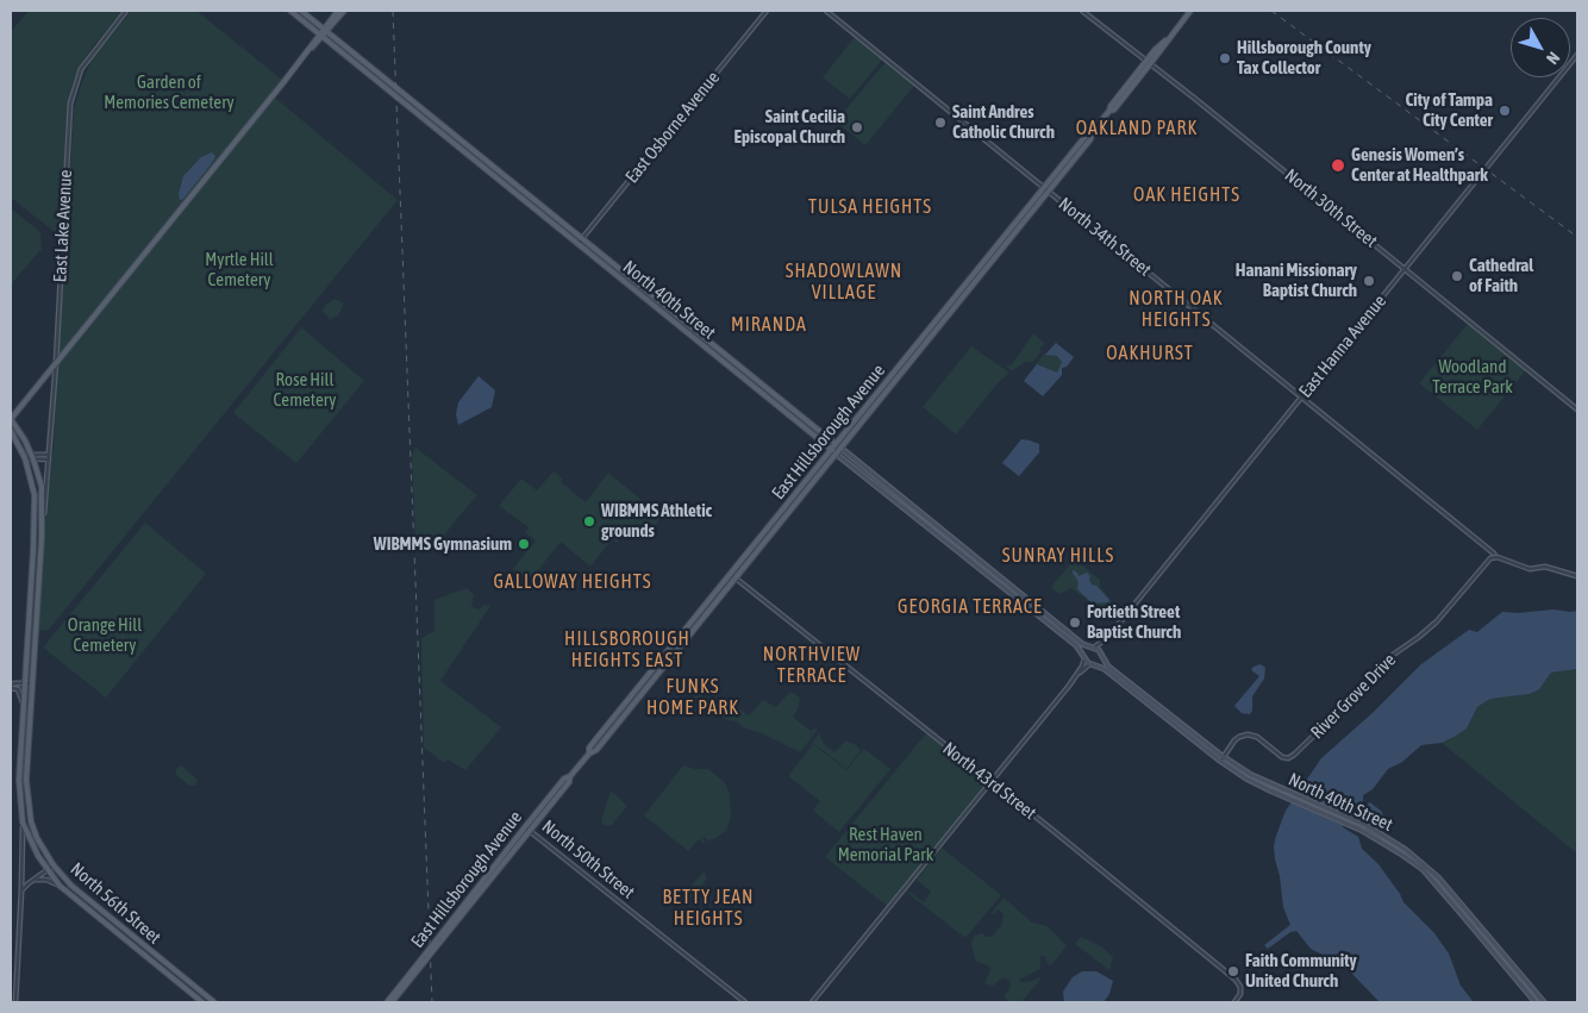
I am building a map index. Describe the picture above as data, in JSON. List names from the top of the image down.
{
  "streets": {
    "main road": ["North 40th Street", "East Hillsborough Avenue", "North 56th Street"],
    "street": [
      "East Osborne Avenue",
      "North 30th Street",
      "East Lake Avenue",
      "North 34th Street",
      "East Hanna Avenue",
      "River Grove Drive",
      "North 43rd Street",
      "North 50th Street"
    ]
  },
  "crossings": [
    ["East Osborne Avenue", "North 40th Street"],
    ["North 30th Street", "East Hanna Avenue"],
    ["North 30th Street", "East Hillsborough Avenue"],
    ["East Lake Avenue", "North 56th Street"],
    ["North 34th Street", "East Hanna Avenue"],
    ["North 34th Street", "East Hillsborough Avenue"],
    ["North 40th Street", "East Hanna Avenue"],
    ["North 40th Street", "East Hillsborough Avenue"],
    ["North 40th Street", "River Grove Drive"],
    ["East Hillsborough Avenue", "North 43rd Street"],
    ["East Hillsborough Avenue", "North 50th Street"]
  ],
  "districts": [
    "OAKLAND PARK",
    "OAK HEIGHTS",
    "TULSA HEIGHTS",
    "SHADOWLAWN VILLAGE",
    "NORTH OAK HEIGHTS",
    "MIRANDA",
    "OAKHURST",
    "SUNRAY HILLS",
    "GALLOWAY HEIGHTS",
    "GEORGIA TERRACE",
    "HILLSBOROUGH HEIGHTS EAST",
    "NORTHVIEW TERRACE",
    "FUNKS HOME PARK",
    "BETTY JEAN HEIGHTS"
  ],
  "parks": [
    "Garden of Memories Cemetery",
    "Myrtle Hill Cemetery",
    "Woodland Terrace Park",
    "Rose Hill Cemetery",
    "Orange Hill Cemetery",
    "Rest Haven Memorial Park"
  ],
  "places": [
    "Hillsborough County Tax Collector",
    "City of Tampa City Center",
    "Saint Andres Catholic Church",
    "Saint Cecilia Episcopal Church",
    "Genesis Women’s Center at Healthpark",
    "Cathedral of Faith",
    "Hanani Missionary Baptist Church",
    "WIBMMS Athletic grounds",
    "WIBMMS Gymnasium",
    "Fortieth Street Baptist Church",
    "Faith Community United Church"
  ],
  "north": "bottom right"
}
